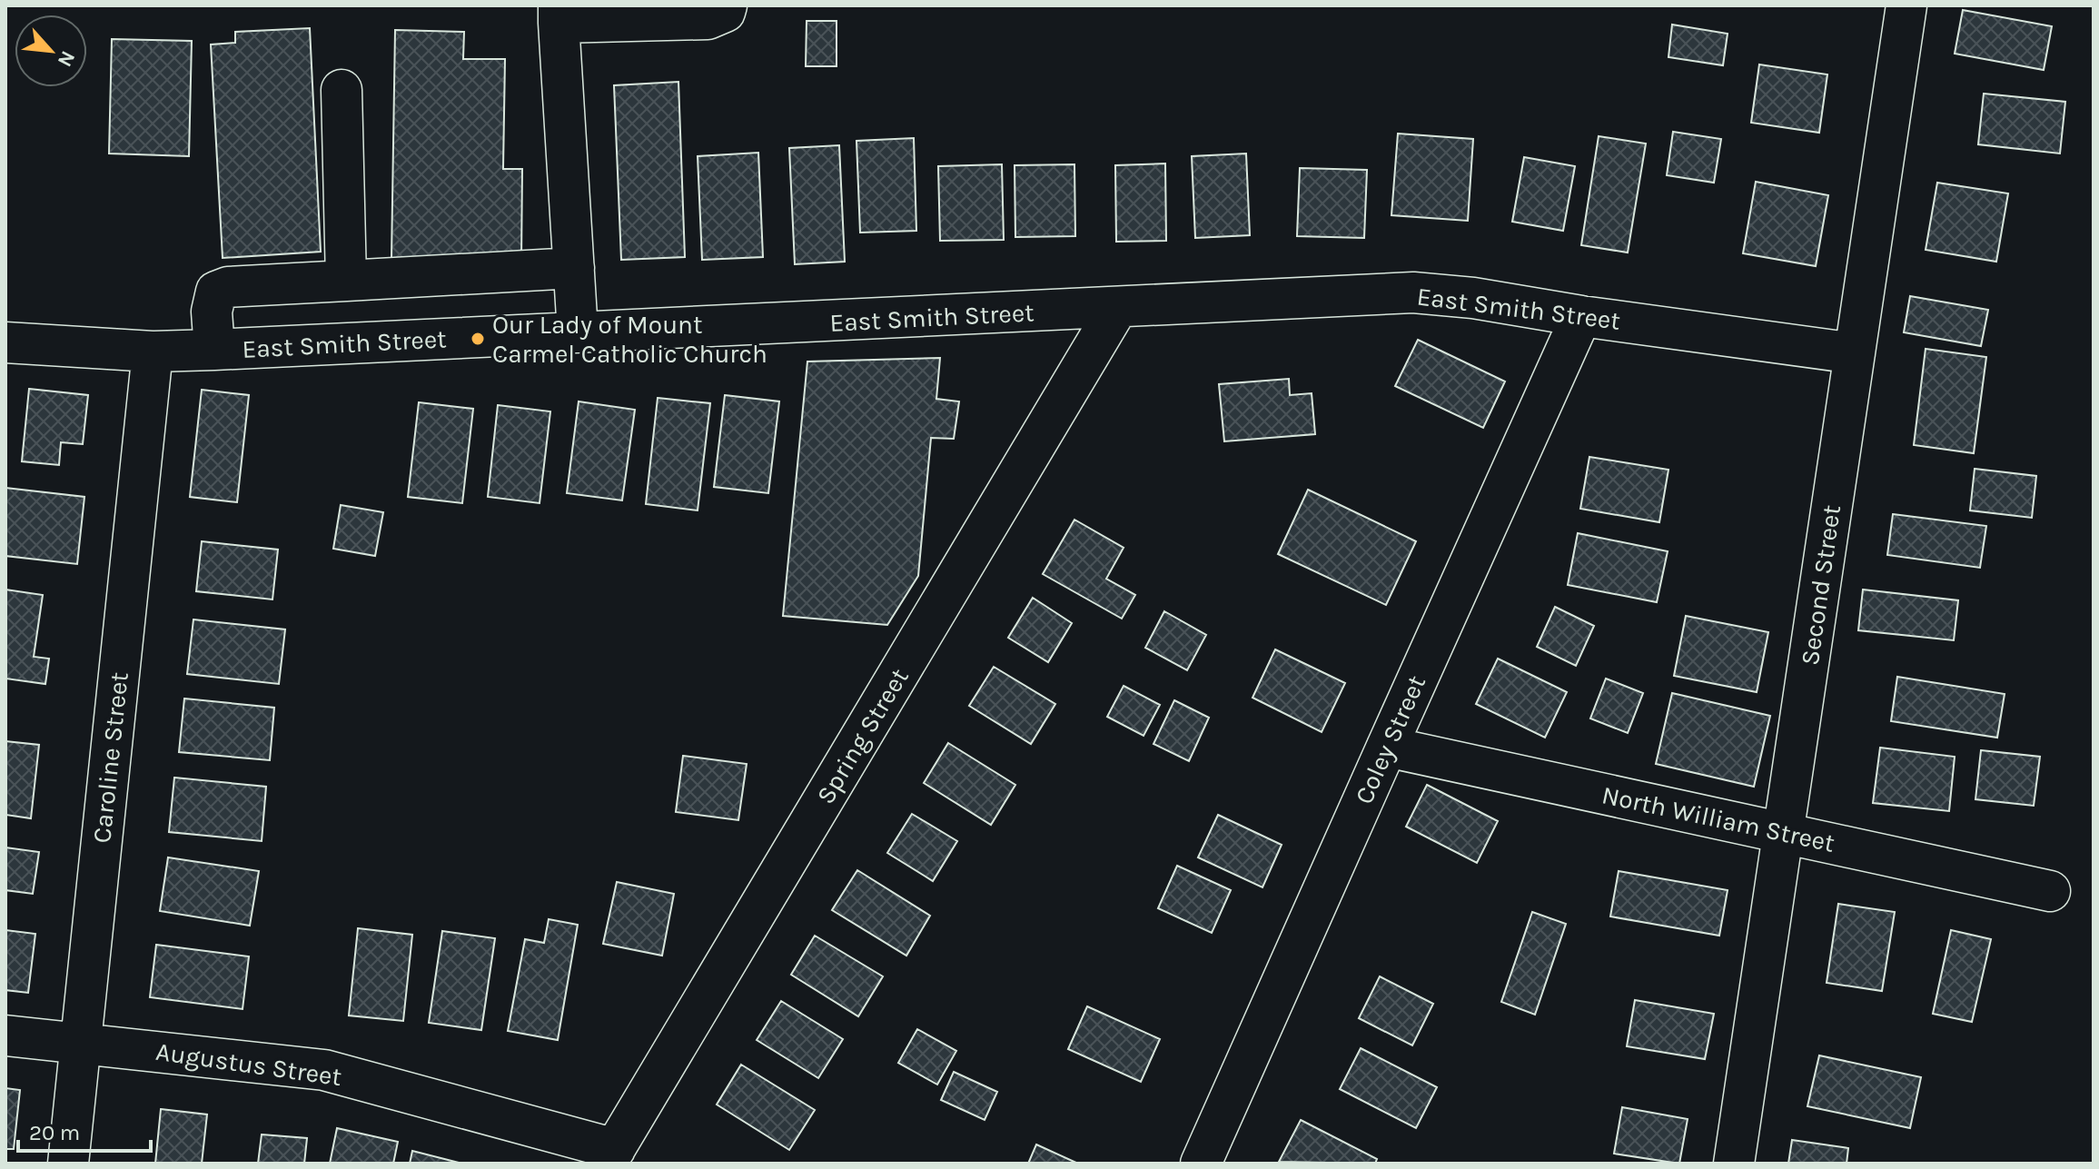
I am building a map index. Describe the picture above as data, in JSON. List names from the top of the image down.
{
  "streets": {
    "street": [
      "East Smith Street",
      "Second Street",
      "Spring Street",
      "Coley Street",
      "Caroline Street",
      "North William Street",
      "Augustus Street"
    ]
  },
  "crossings": [
    ["East Smith Street", "Second Street"],
    ["East Smith Street", "Spring Street"],
    ["East Smith Street", "Coley Street"],
    ["East Smith Street", "Caroline Street"],
    ["Second Street", "North William Street"],
    ["Spring Street", "Augustus Street"],
    ["Coley Street", "North William Street"],
    ["Caroline Street", "Augustus Street"]
  ],
  "places": ["Our Lady of Mount Carmel Catholic Church"],
  "scale_bar": "20 m",
  "north": "bottom right"
}
